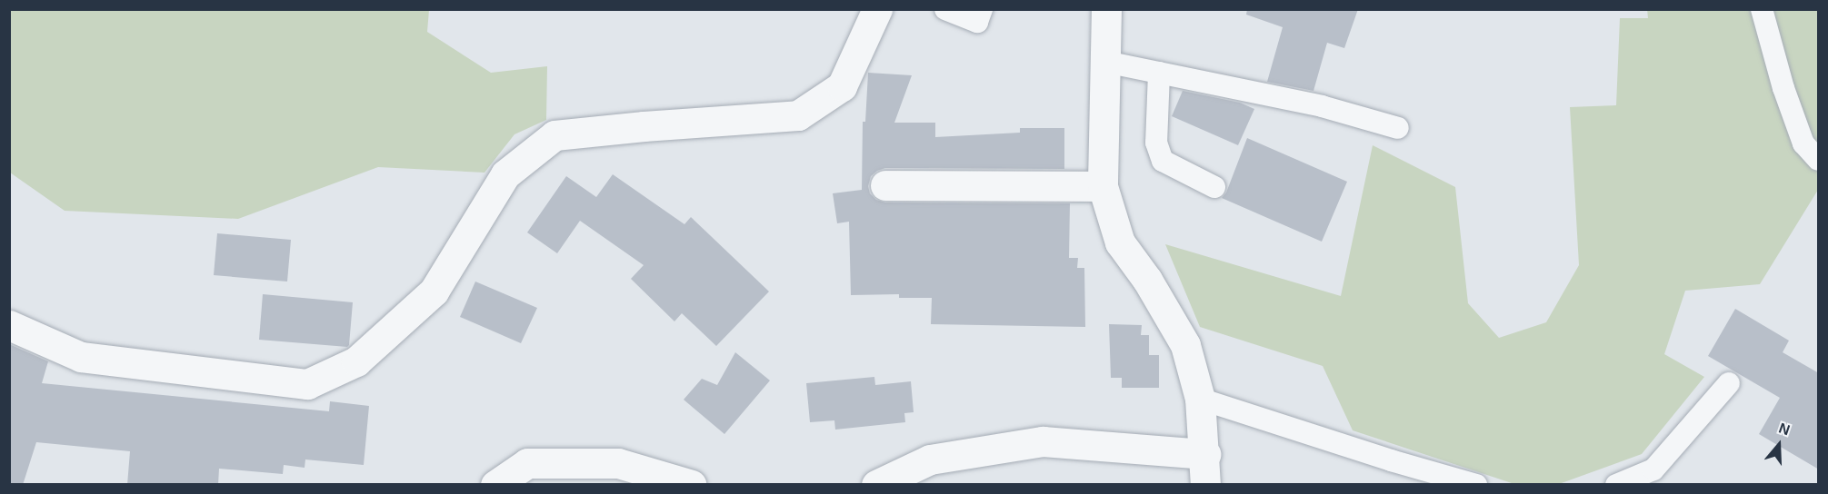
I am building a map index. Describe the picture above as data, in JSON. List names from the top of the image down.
{
  "north": "top"
}
